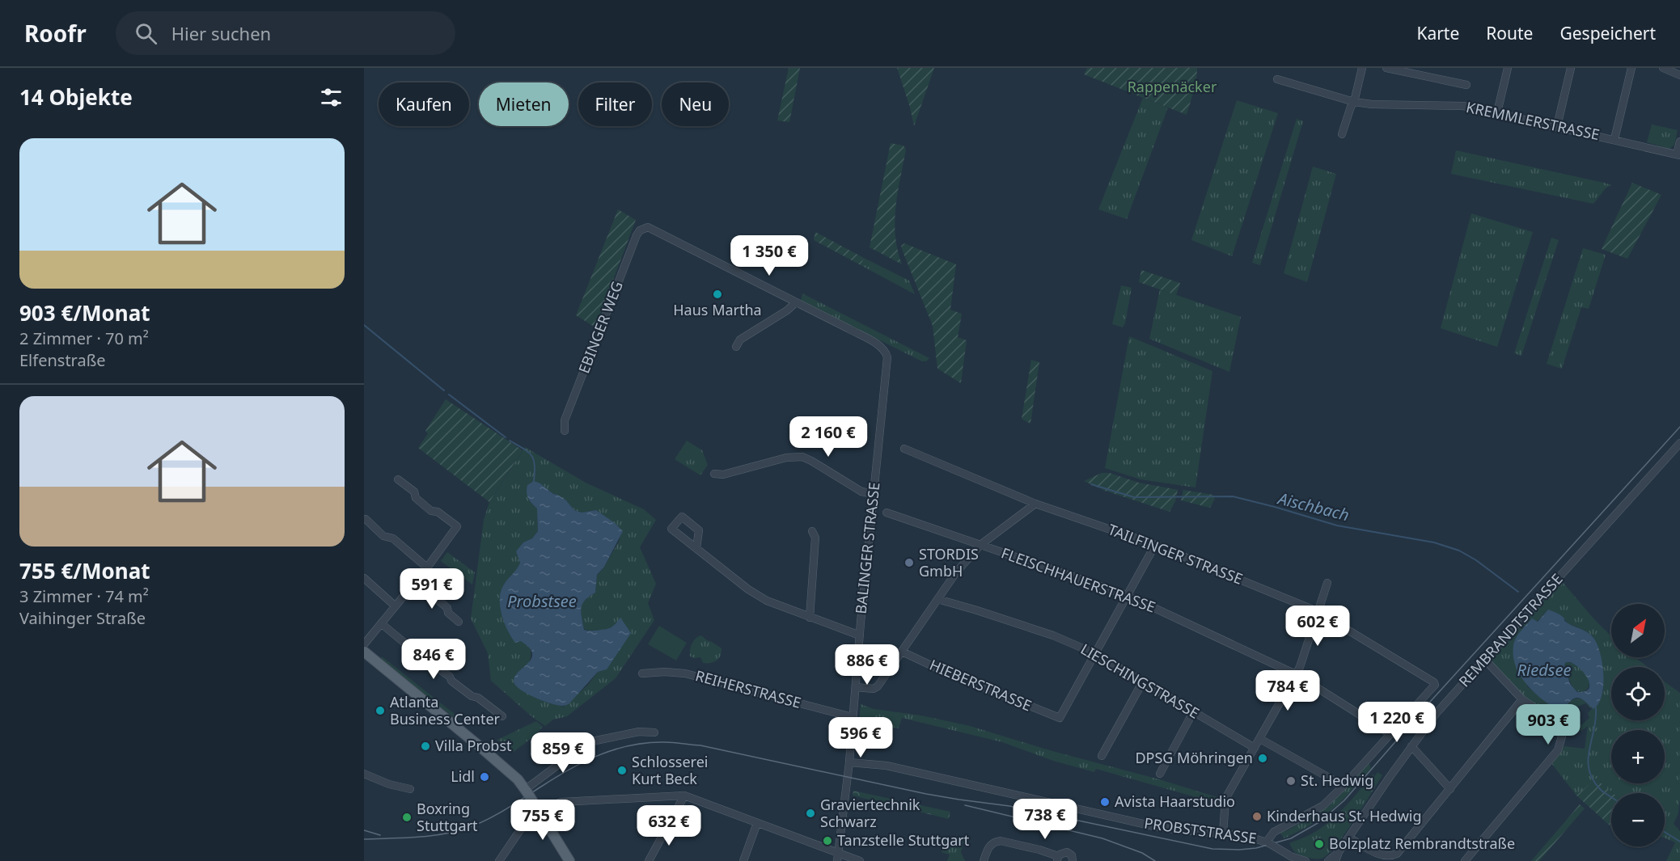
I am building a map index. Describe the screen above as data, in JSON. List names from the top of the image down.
{
  "streets": {
    "street": [
      "KREMMLERSTRASSE",
      "EBINGER WEG",
      "BALINGER STRASSE",
      "TAILFINGER STRASSE",
      "FLEISCHHAUERSTRASSE",
      "REMBRANDTSTRASSE",
      "LIESCHINGSTRASSE",
      "HIEBERSTRASSE",
      "REIHERSTRASSE",
      "PROBSTSTRASSE"
    ]
  },
  "crossings": [
    ["EBINGER WEG", "BALINGER STRASSE"],
    ["BALINGER STRASSE", "REIHERSTRASSE"],
    ["BALINGER STRASSE", "PROBSTSTRASSE"],
    ["TAILFINGER STRASSE", "PROBSTSTRASSE"],
    ["FLEISCHHAUERSTRASSE", "PROBSTSTRASSE"],
    ["LIESCHINGSTRASSE", "HIEBERSTRASSE"]
  ],
  "water": ["Aischbach", "Probstsee", "Riedsee"],
  "parks": ["Rappenäcker"],
  "places": [
    "Haus Martha",
    "STORDIS GmbH",
    "Atlanta Business Center",
    "Villa Probst",
    "DPSG Möhringen",
    "Schlosserei Kurt Beck",
    "Lidl",
    "St. Hedwig",
    "Avista Haarstudio",
    "Graviertechnik Schwarz",
    "Kinderhaus St. Hedwig",
    "Boxring Stuttgart",
    "Tanzstelle Stuttgart",
    "Bolzplatz Rembrandtstraße"
  ],
  "north": "top right",
  "page": {
    "header": "Roofr",
    "search": "Hier suchen",
    "nav": ["Karte", "Route", "Gespeichert"],
    "heading": "14 Objekte",
    "chip": [
      "Kaufen",
      "Mieten",
      "Filter",
      "Neu"
    ],
    "list": [
      {
        "name": "903 €/Monat",
        "note": "2 Zimmer · 70 m² · Elfenstraße"
      },
      {
        "name": "755 €/Monat",
        "note": "3 Zimmer · 74 m² · Vaihinger Straße"
      }
    ],
    "price": [
      "1 350 €",
      "2 160 €",
      "591 €",
      "602 €",
      "846 €",
      "886 €",
      "784 €",
      "1 220 €",
      "903 €",
      "596 €",
      "859 €",
      "738 €",
      "755 €",
      "632 €"
    ],
    "map_buttons": ["+", "−"]
  }
}
